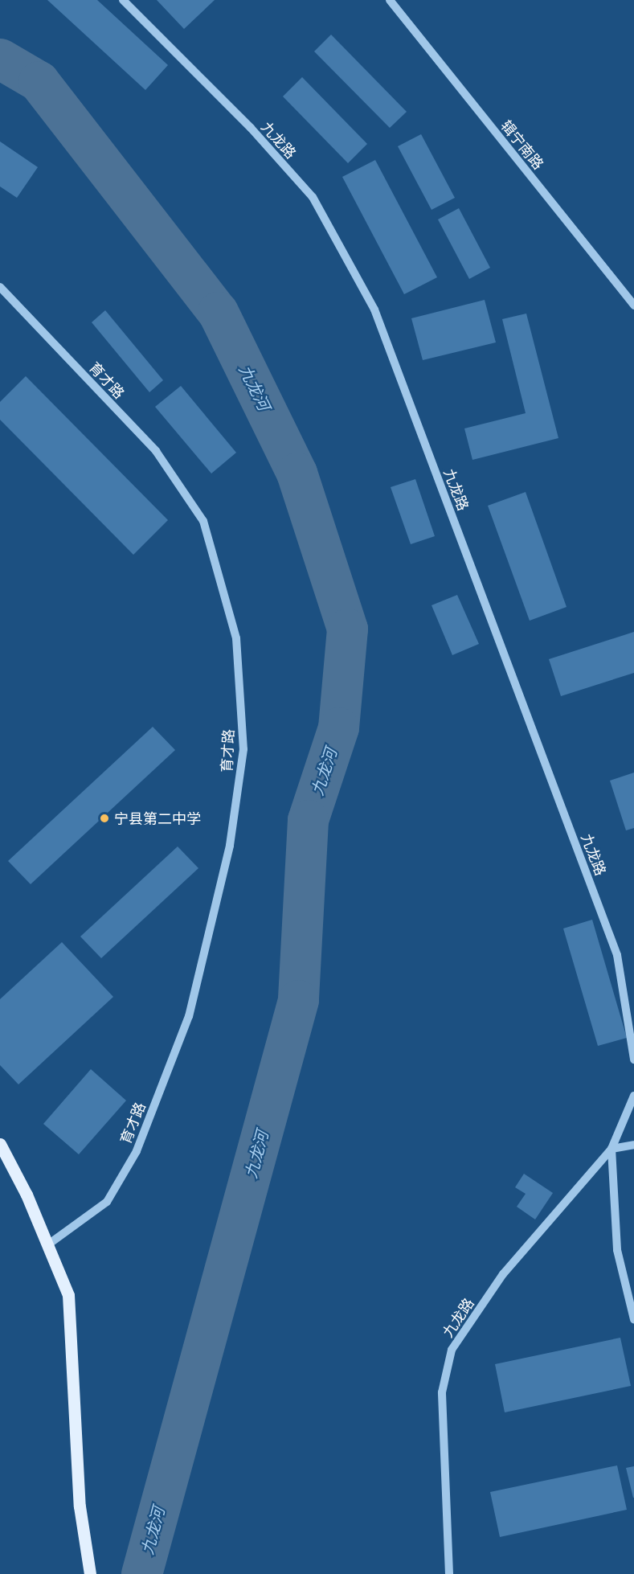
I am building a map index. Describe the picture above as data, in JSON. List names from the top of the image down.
{
  "streets": {
    "street": ["九龙路", "辑宁南路", "育才路"]
  },
  "water": ["九龙河"],
  "places": ["宁县第二中学"]
}
